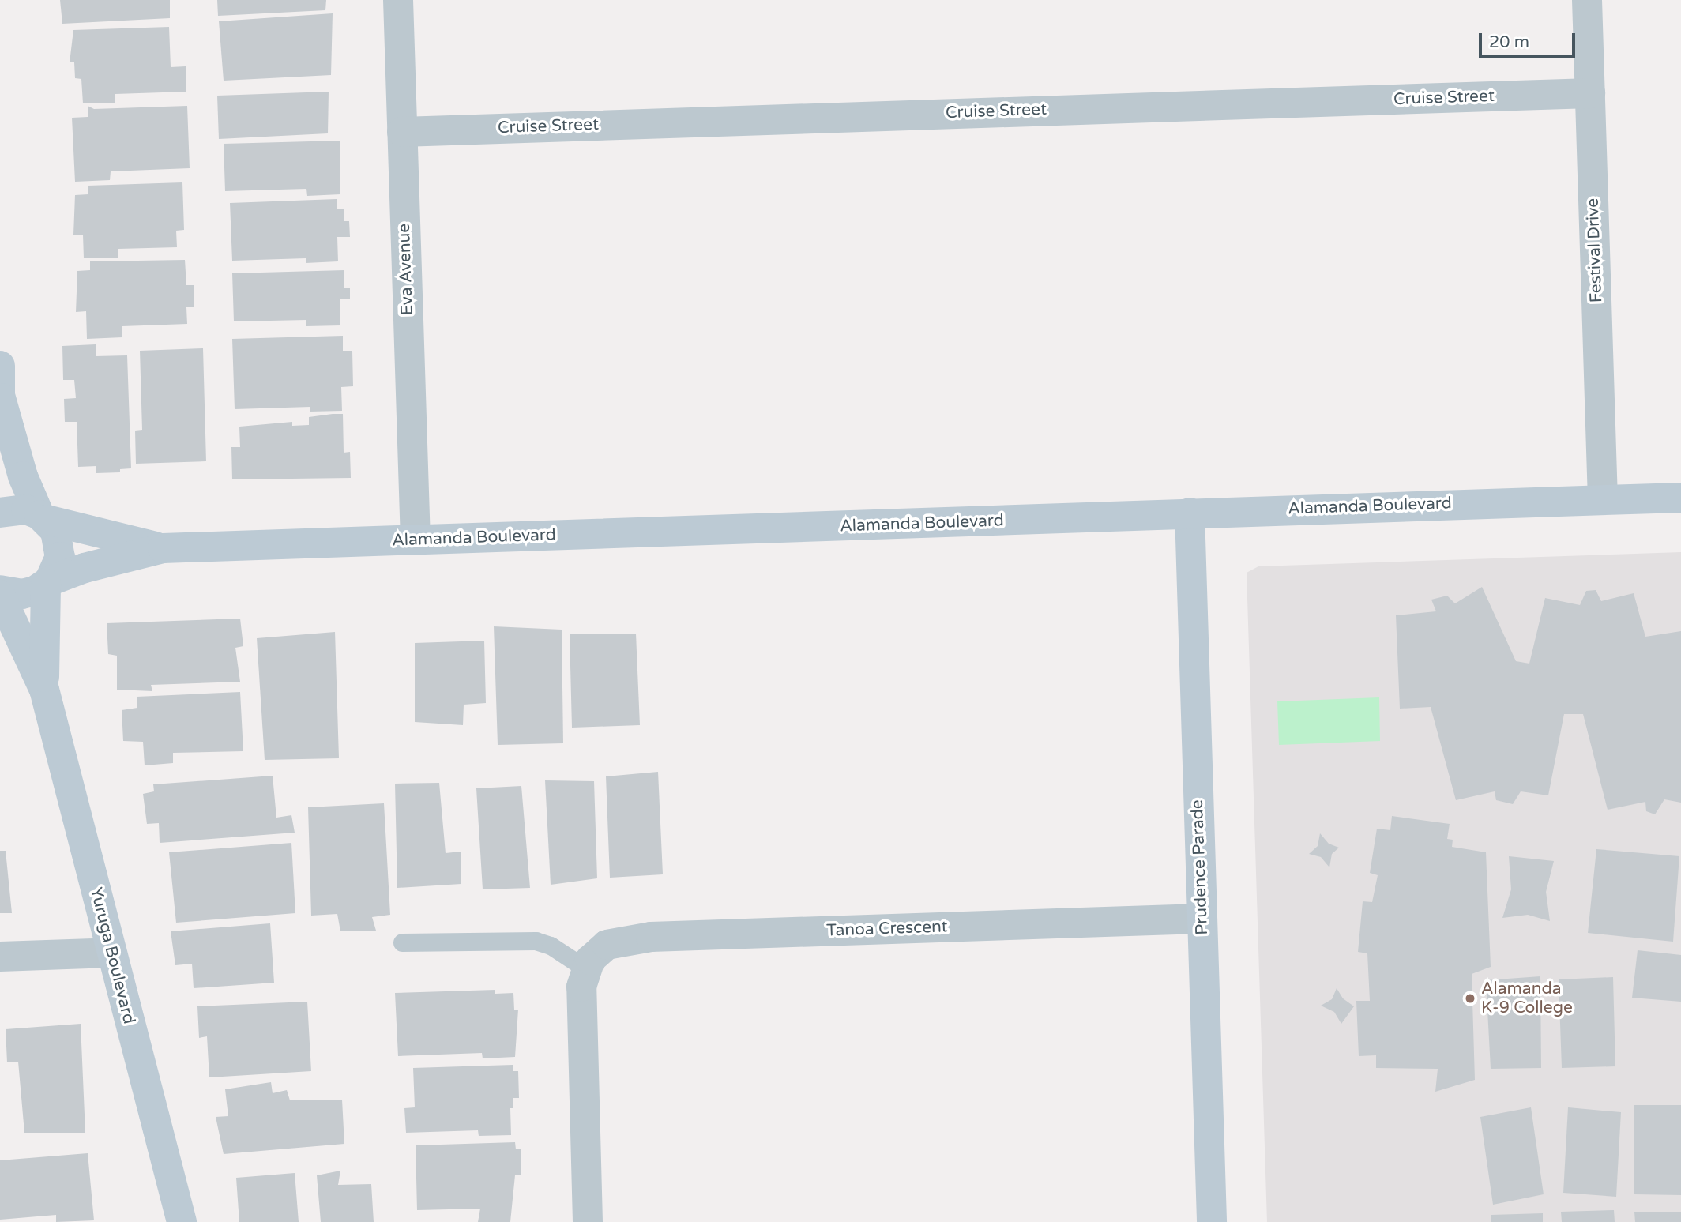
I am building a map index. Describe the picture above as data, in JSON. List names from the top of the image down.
{
  "streets": {
    "street": [
      "Cruise Street",
      "Festival Drive",
      "Eva Avenue",
      "Alamanda Boulevard",
      "Prudence Parade",
      "Tanoa Crescent",
      "Yuruga Boulevard"
    ]
  },
  "crossings": [
    ["Cruise Street", "Festival Drive"],
    ["Cruise Street", "Eva Avenue"],
    ["Festival Drive", "Alamanda Boulevard"],
    ["Eva Avenue", "Alamanda Boulevard"],
    ["Alamanda Boulevard", "Prudence Parade"],
    ["Alamanda Boulevard", "Yuruga Boulevard"],
    ["Prudence Parade", "Tanoa Crescent"]
  ],
  "places": ["Alamanda K-9 College"],
  "scale_bar": "20 m"
}
